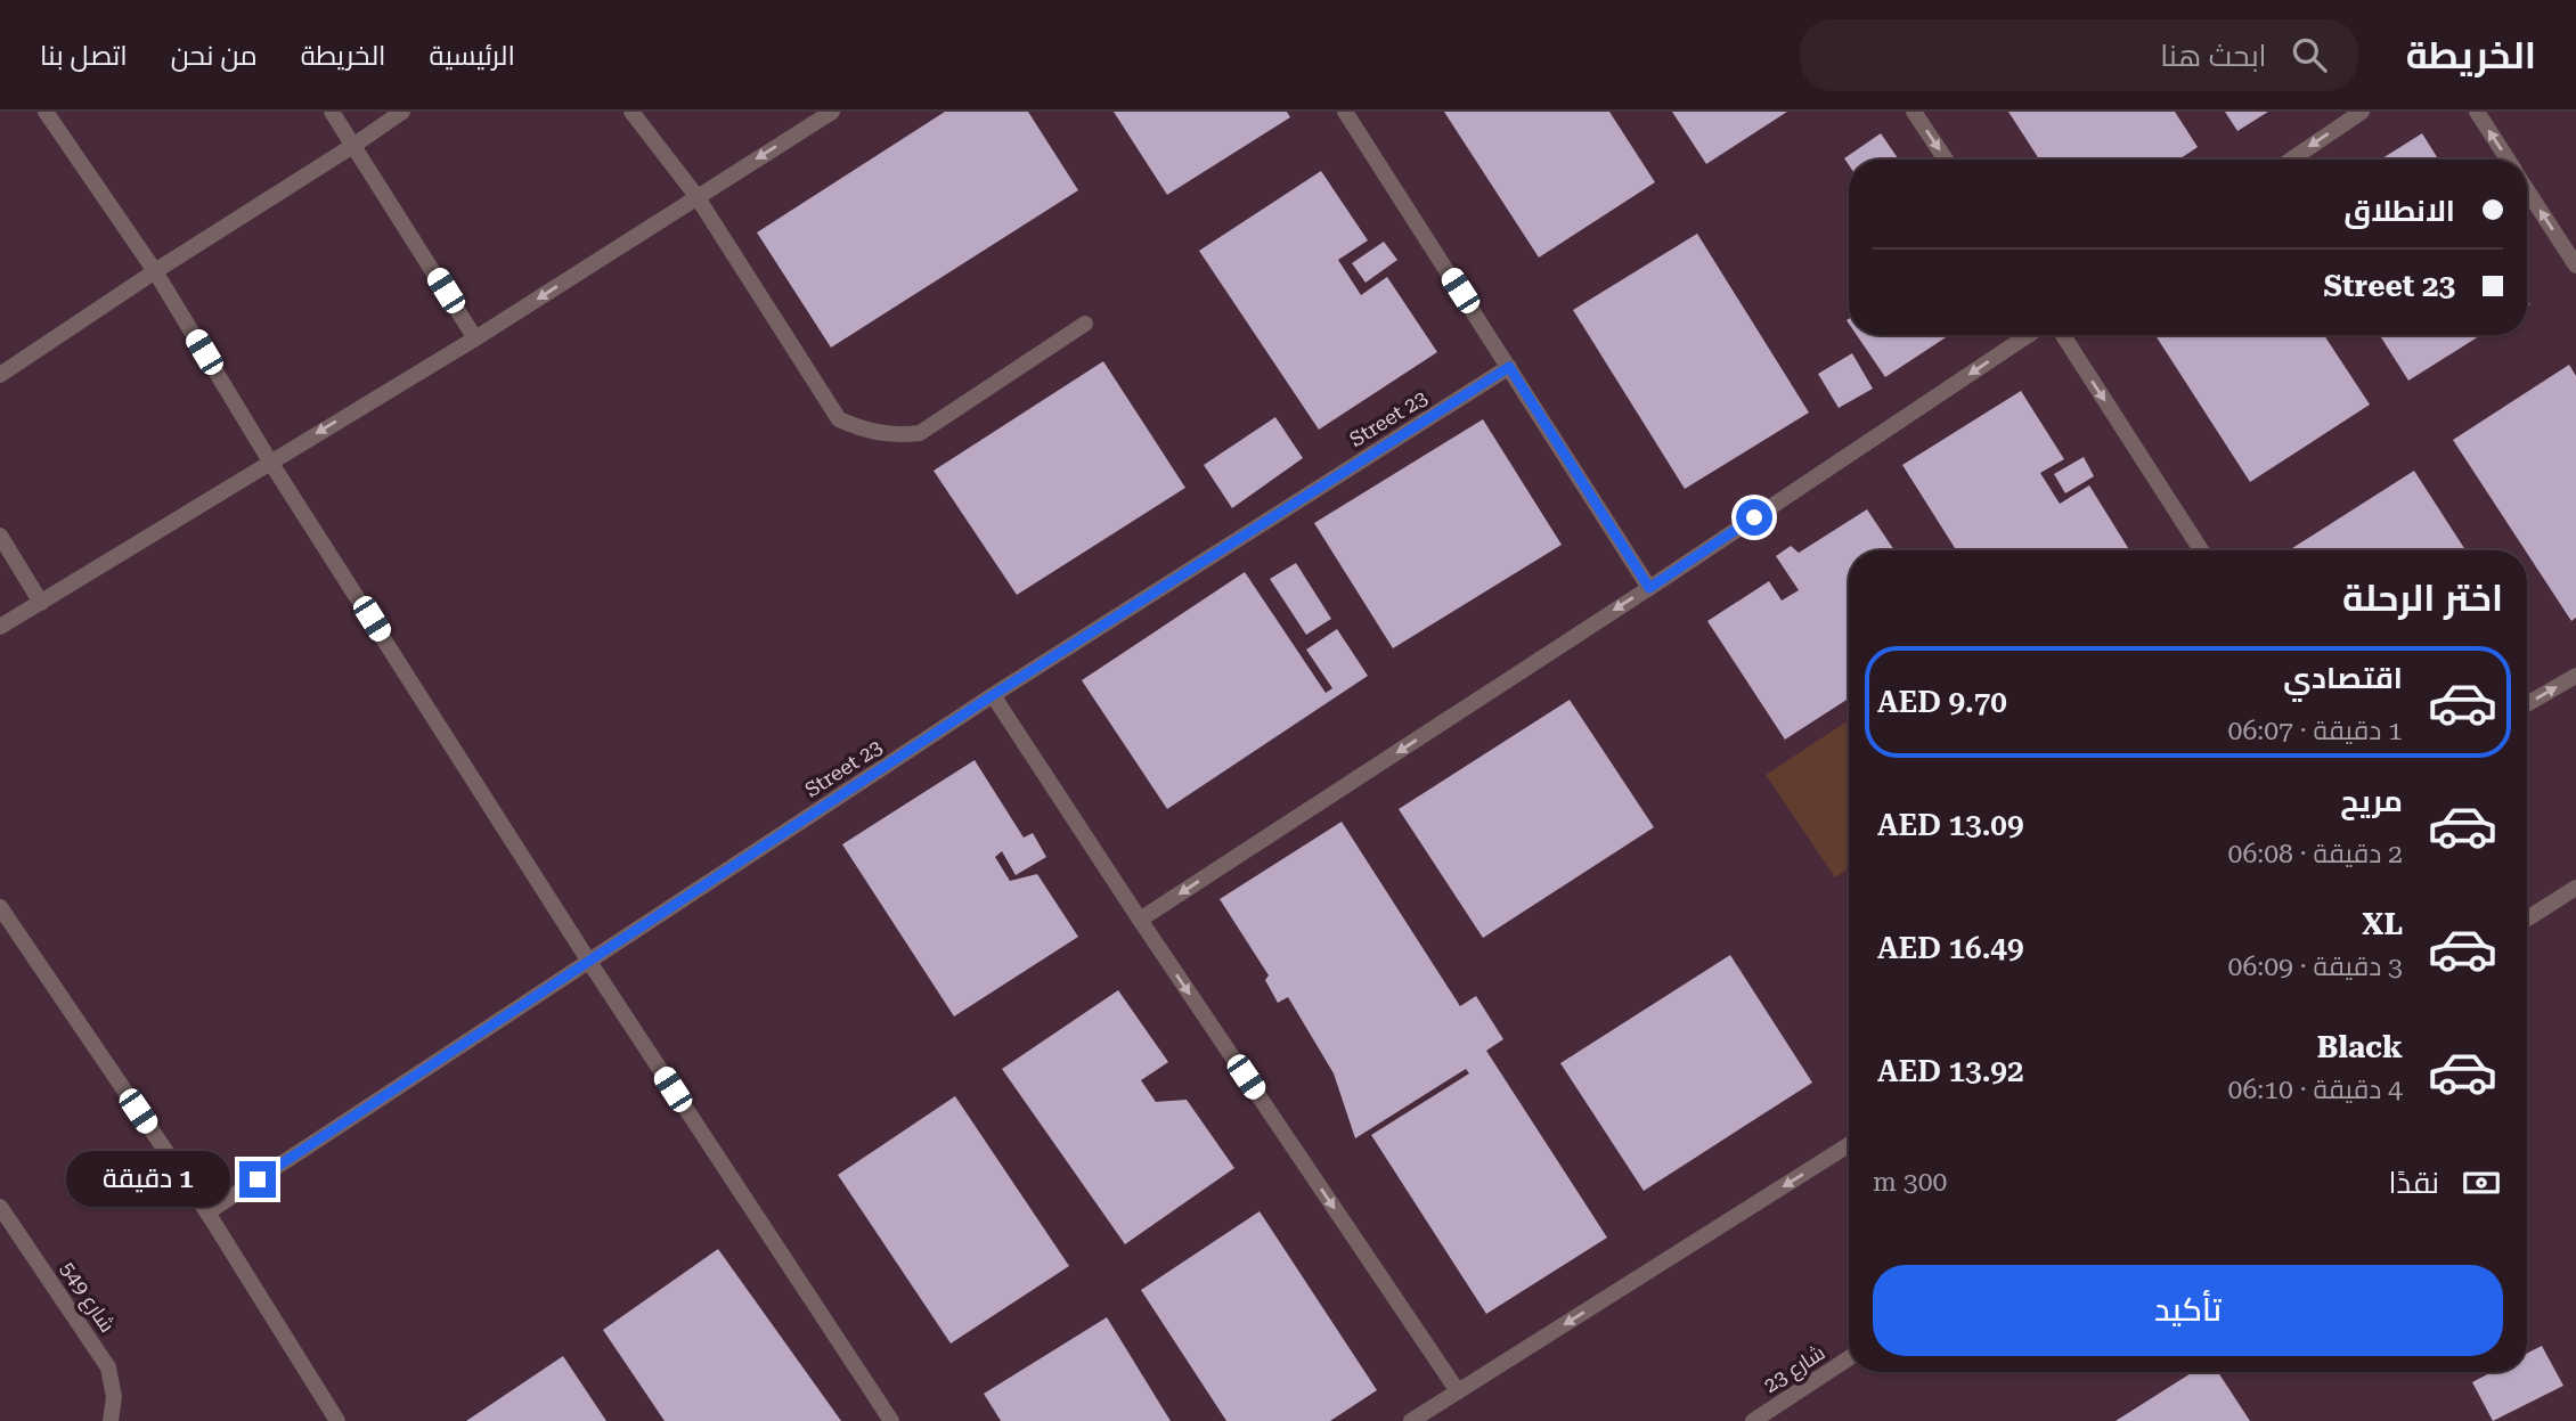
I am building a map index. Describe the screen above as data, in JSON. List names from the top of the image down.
{
  "streets": {
    "street": ["Street 23", "شارع 549", "شارع 23"]
  },
  "page": {
    "header": "الخريطة",
    "search": "ابحث هنا",
    "nav": [
      "الرئيسية",
      "الخريطة",
      "من نحن",
      "اتصل بنا"
    ],
    "banner": ["الانطلاق", "Street 23"],
    "heading": "اختر الرحلة",
    "list": [
      {
        "name": "اقتصادي",
        "note": "1 دقيقة · 06:07",
        "value": "AED 9.70"
      },
      {
        "name": "مريح",
        "note": "2 دقيقة · 06:08",
        "value": "AED 13.09"
      },
      {
        "name": "XL",
        "note": "3 دقيقة · 06:09",
        "value": "AED 16.49"
      },
      {
        "name": "Black",
        "note": "4 دقيقة · 06:10",
        "value": "AED 13.92"
      }
    ],
    "pay": ["نقدًا", "300 m"],
    "bubble": "1 دقيقة",
    "buttons": "تأكيد"
  }
}
